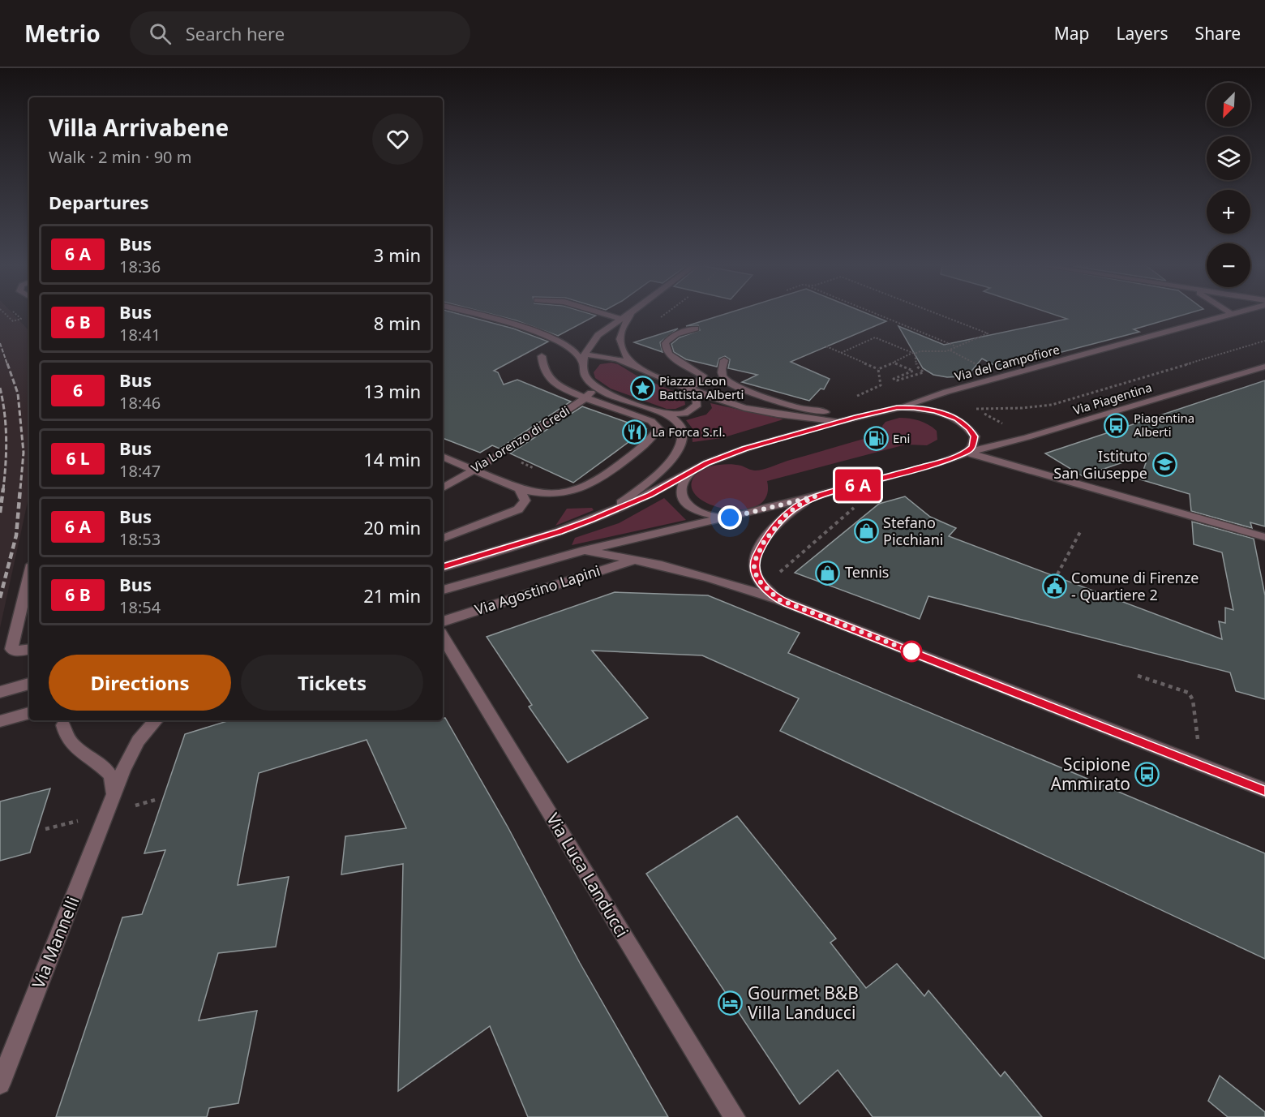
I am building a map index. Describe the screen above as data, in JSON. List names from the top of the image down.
{
  "streets": {
    "street": [
      "Via del Campofiore",
      "Via Piagentina",
      "Via Lorenzo di Credi",
      "Via Agostino Lapini",
      "Via Luca Landucci",
      "Via Mannelli"
    ]
  },
  "places": {
    "place": ["Piazza Leon Battista Alberti"],
    "bus stop": ["Piagentina Alberti", "Scipione Ammirato"],
    "restaurant": ["La Forca S.r.l."],
    "fuel station": ["Eni"],
    "school or university": ["Istituto San Giuseppe"],
    "shop": ["Stefano Picchiani", "Tennis"],
    "public building": ["Comune di Firenze - Quartiere 2"],
    "hotel": ["Gourmet B&B Villa Landucci"]
  },
  "north": "bottom left",
  "page": {
    "header": "Metrio",
    "search": "Search here",
    "nav": ["Map", "Layers", "Share"],
    "on_map": "6 A",
    "map_buttons": ["+", "−"],
    "heading": [
      ["Villa Arrivabene", "Walk · 2 min · 90 m"],
      "Departures"
    ],
    "list": [
      {
        "mark": "6 A",
        "name": "Bus",
        "note": "18:36",
        "value": "3 min"
      },
      {
        "mark": "6 B",
        "name": "Bus",
        "note": "18:41",
        "value": "8 min"
      },
      {
        "mark": "6",
        "name": "Bus",
        "note": "18:46",
        "value": "13 min"
      },
      {
        "mark": "6 L",
        "name": "Bus",
        "note": "18:47",
        "value": "14 min"
      },
      {
        "mark": "6 A",
        "name": "Bus",
        "note": "18:53",
        "value": "20 min"
      },
      {
        "mark": "6 B",
        "name": "Bus",
        "note": "18:54",
        "value": "21 min"
      }
    ],
    "buttons": ["Directions", "Tickets"]
  }
}
